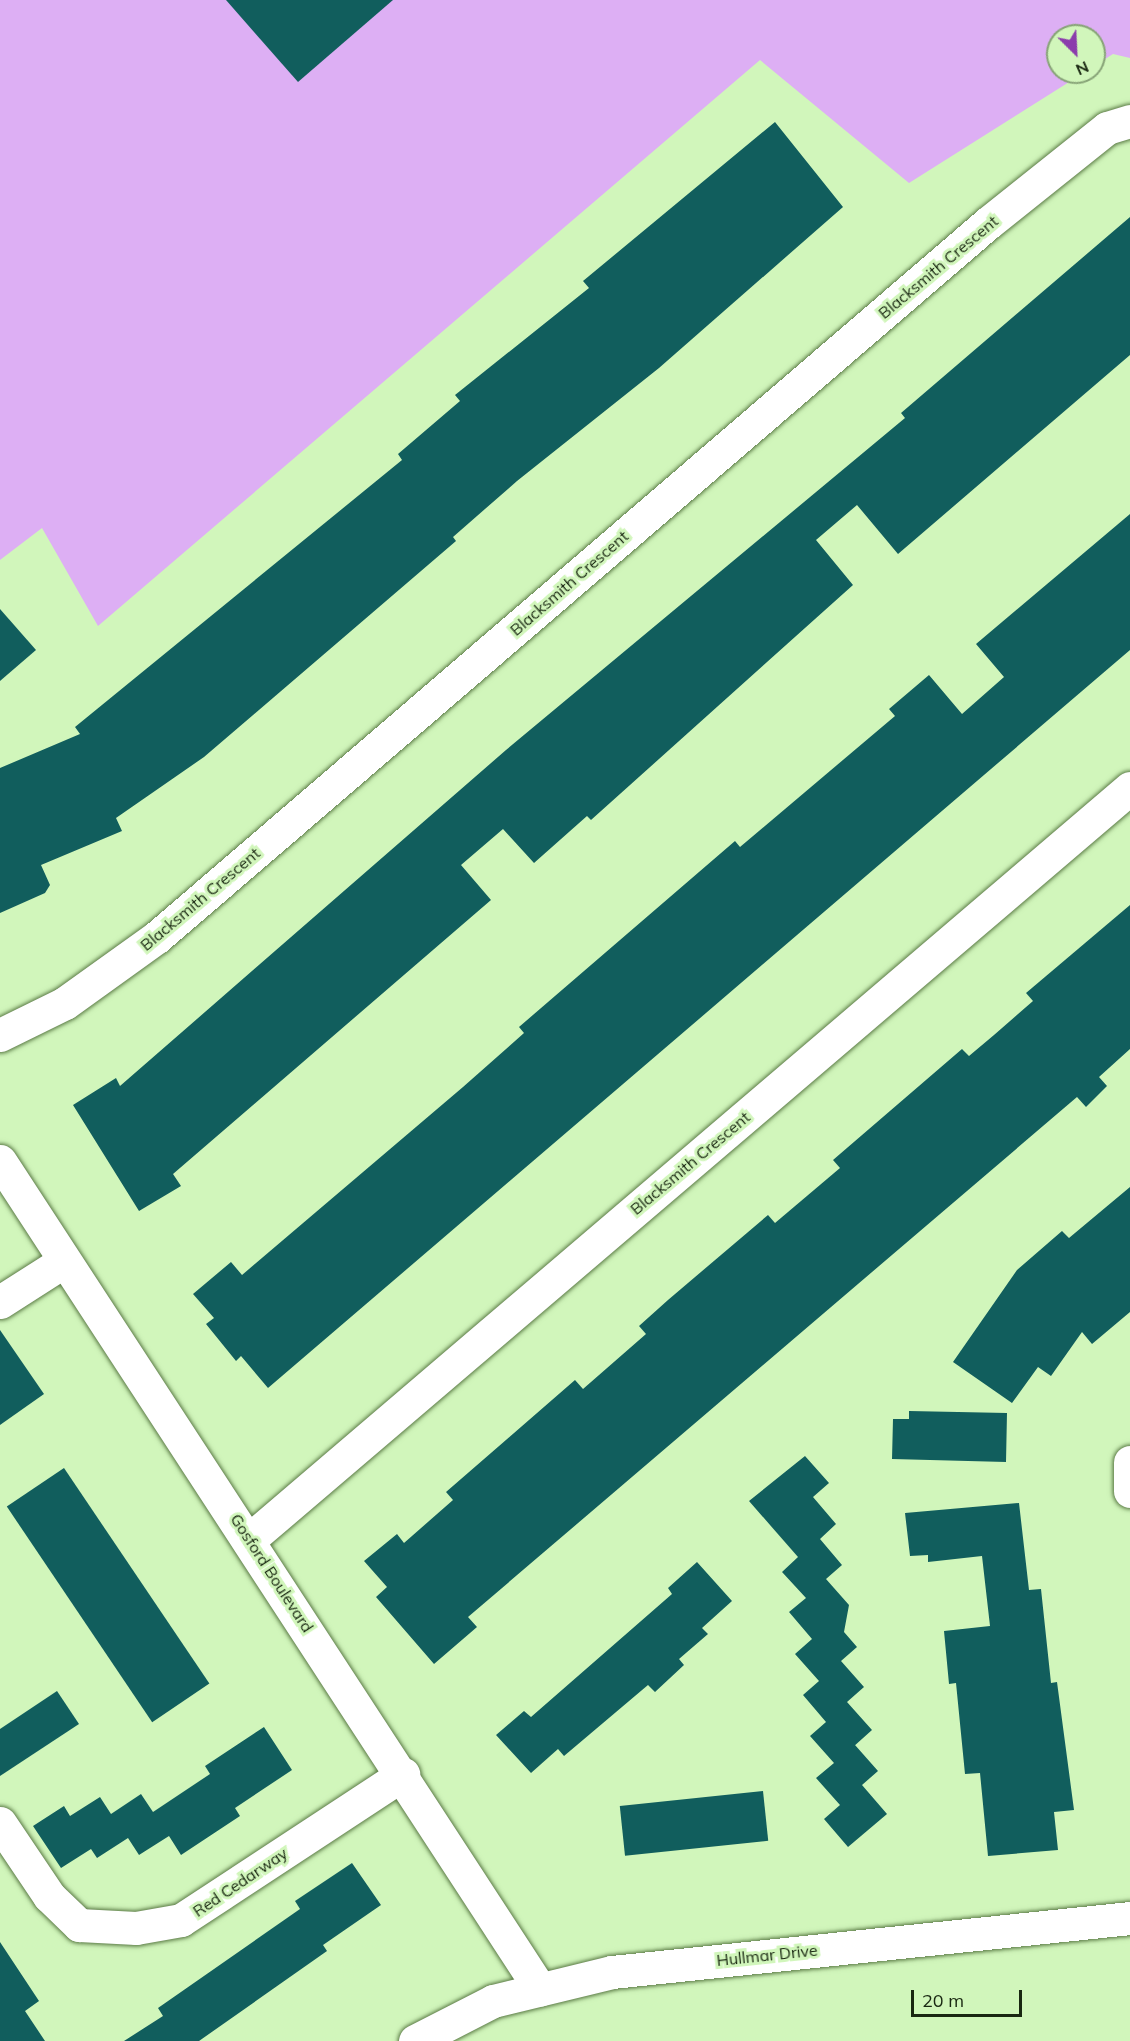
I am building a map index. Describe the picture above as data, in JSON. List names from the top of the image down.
{
  "streets": {
    "street": [
      "Blacksmith Crescent",
      "Gosford Boulevard",
      "Red Cedarway",
      "Hullmar Drive"
    ]
  },
  "crossings": [
    ["Blacksmith Crescent", "Gosford Boulevard"],
    ["Gosford Boulevard", "Red Cedarway"],
    ["Gosford Boulevard", "Hullmar Drive"]
  ],
  "scale_bar": "20 m",
  "north": "bottom right"
}
